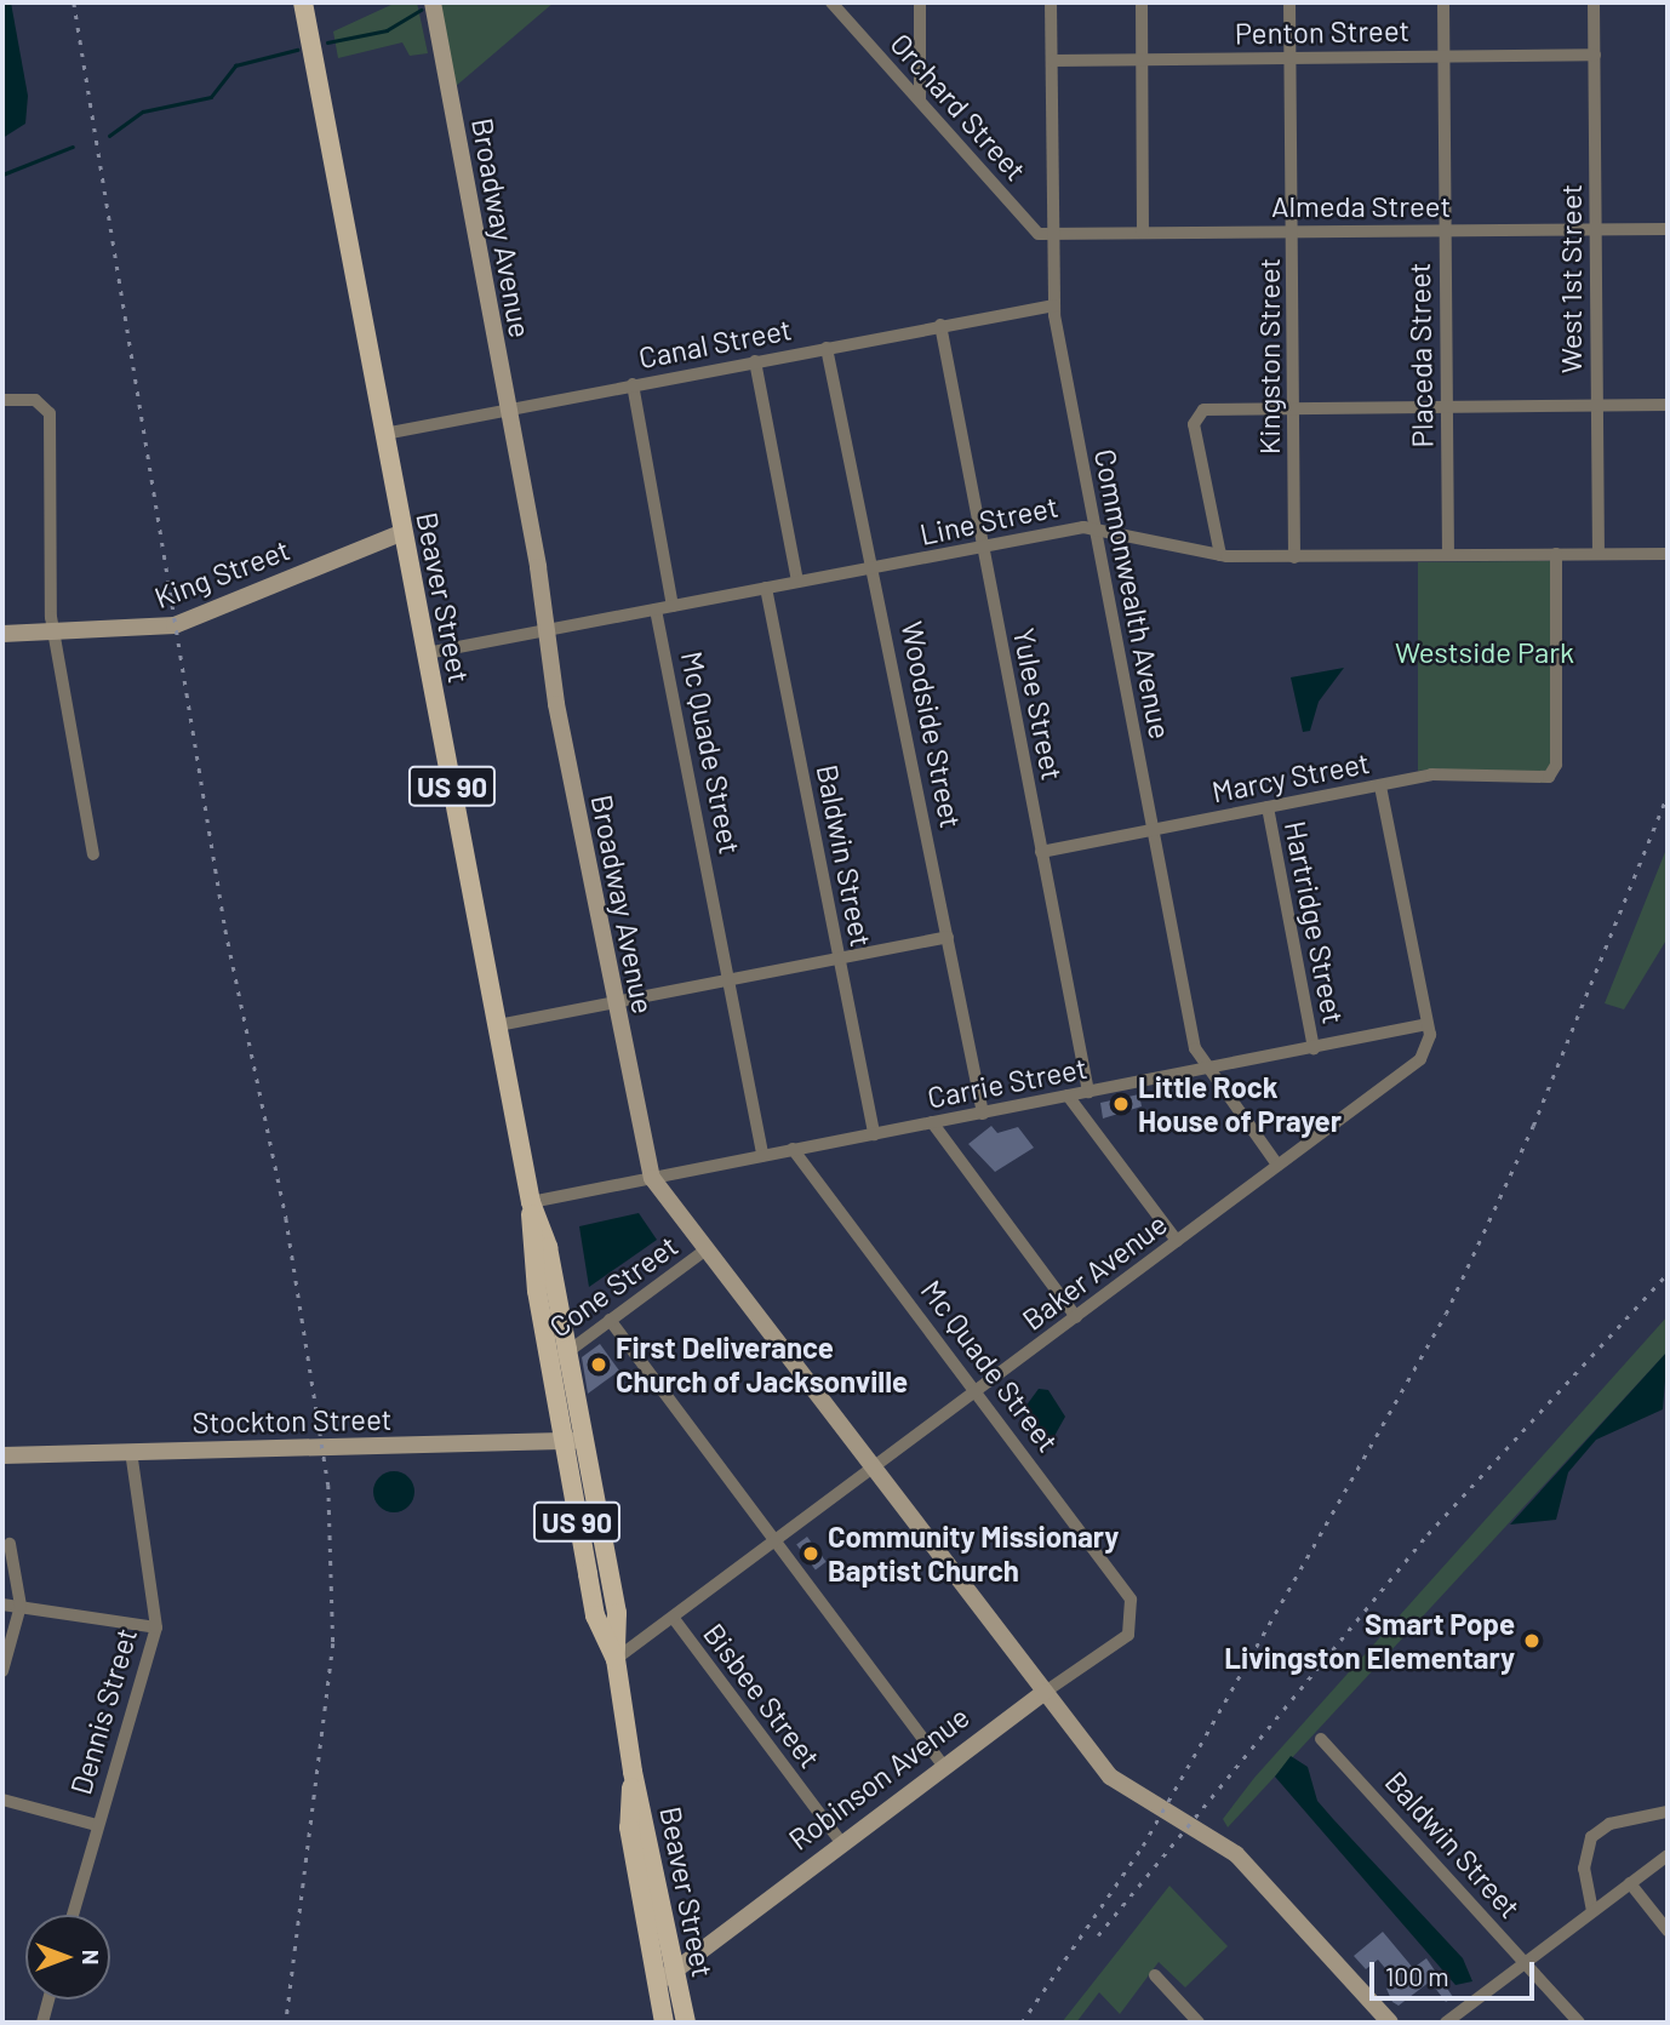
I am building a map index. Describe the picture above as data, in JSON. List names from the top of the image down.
{
  "streets": {
    "main road": ["Beaver Street", "US 90"],
    "street": [
      "Penton Street",
      "Orchard Street",
      "Almeda Street",
      "Broadway Avenue",
      "West 1st Street",
      "Canal Street",
      "Placeda Street",
      "Kingston Street",
      "Line Street",
      "King Street",
      "Commonwealth Avenue",
      "Yulee Street",
      "Woodside Street",
      "Mc Quade Street",
      "Marcy Street",
      "Baldwin Street",
      "Hartridge Street",
      "Carrie Street",
      "Baker Avenue",
      "Cone Street",
      "Stockton Street",
      "Bisbee Street",
      "Dennis Street",
      "Robinson Avenue"
    ]
  },
  "crossings": [
    ["Penton Street", "West 1st Street"],
    ["Penton Street", "Placeda Street"],
    ["Penton Street", "Kingston Street"],
    ["Penton Street", "Commonwealth Avenue"],
    ["Orchard Street", "Almeda Street"],
    ["Orchard Street", "Commonwealth Avenue"],
    ["Almeda Street", "West 1st Street"],
    ["Almeda Street", "Placeda Street"],
    ["Almeda Street", "Kingston Street"],
    ["Almeda Street", "Commonwealth Avenue"],
    ["Broadway Avenue", "Canal Street"],
    ["Broadway Avenue", "Line Street"],
    ["Broadway Avenue", "Carrie Street"],
    ["Broadway Avenue", "Baker Avenue"],
    ["Broadway Avenue", "Cone Street"],
    ["Broadway Avenue", "Robinson Avenue"],
    ["West 1st Street", "Line Street"],
    ["Canal Street", "Commonwealth Avenue"],
    ["Canal Street", "Beaver Street"],
    ["Canal Street", "Yulee Street"],
    ["Canal Street", "Woodside Street"],
    ["Placeda Street", "Line Street"],
    ["Kingston Street", "Line Street"],
    ["Line Street", "Commonwealth Avenue"],
    ["Line Street", "Beaver Street"],
    ["Line Street", "Yulee Street"],
    ["Line Street", "Woodside Street"],
    ["Line Street", "Mc Quade Street"],
    ["Line Street", "Marcy Street"],
    ["Line Street", "Baldwin Street"],
    ["King Street", "Beaver Street"],
    ["Commonwealth Avenue", "Marcy Street"],
    ["Commonwealth Avenue", "Carrie Street"],
    ["Commonwealth Avenue", "Baker Avenue"],
    ["Beaver Street", "Carrie Street"],
    ["Beaver Street", "Baker Avenue"],
    ["Beaver Street", "Cone Street"],
    ["Beaver Street", "Stockton Street"],
    ["Beaver Street", "Robinson Avenue"],
    ["Yulee Street", "Marcy Street"],
    ["Yulee Street", "Carrie Street"],
    ["Woodside Street", "Carrie Street"],
    ["Mc Quade Street", "Carrie Street"],
    ["Mc Quade Street", "Baker Avenue"],
    ["Mc Quade Street", "Robinson Avenue"],
    ["Marcy Street", "Hartridge Street"],
    ["Baldwin Street", "Carrie Street"],
    ["Hartridge Street", "Carrie Street"],
    ["Carrie Street", "Baker Avenue"],
    ["Baker Avenue", "Bisbee Street"],
    ["Stockton Street", "Dennis Street"],
    ["Bisbee Street", "Robinson Avenue"]
  ],
  "parks": ["Westside Park"],
  "places": [
    "Little Rock House of Prayer",
    "First Deliverance Church of Jacksonville",
    "Community Missionary Baptist Church",
    "Smart Pope Livingston Elementary"
  ],
  "scale_bar": "100 m",
  "north": "right"
}
